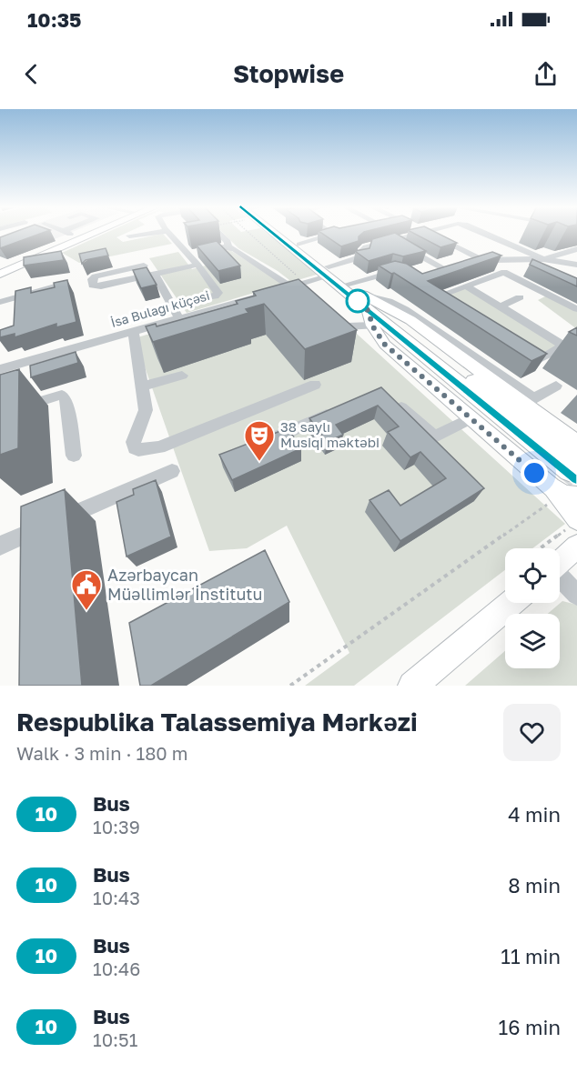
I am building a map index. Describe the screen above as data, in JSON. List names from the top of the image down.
{
  "streets": {
    "street": ["İsa Bulağı küçəsi"]
  },
  "places": {
    "theatre": ["38 saylı Musiqi məktəbi"],
    "public building": ["Azərbaycan Müəllimlər İnstitutu"]
  },
  "lines": ["bus line 10"],
  "page": {
    "status": "10:35",
    "header": "Stopwise",
    "heading": ["Respublika Talassemiya Mərkəzi", "Walk · 3 min · 180 m"],
    "list": [
      {
        "mark": "10",
        "name": "Bus",
        "note": "10:39",
        "value": "4 min"
      },
      {
        "mark": "10",
        "name": "Bus",
        "note": "10:43",
        "value": "8 min"
      },
      {
        "mark": "10",
        "name": "Bus",
        "note": "10:46",
        "value": "11 min"
      },
      {
        "mark": "10",
        "name": "Bus",
        "note": "10:51",
        "value": "16 min"
      }
    ]
  }
}
